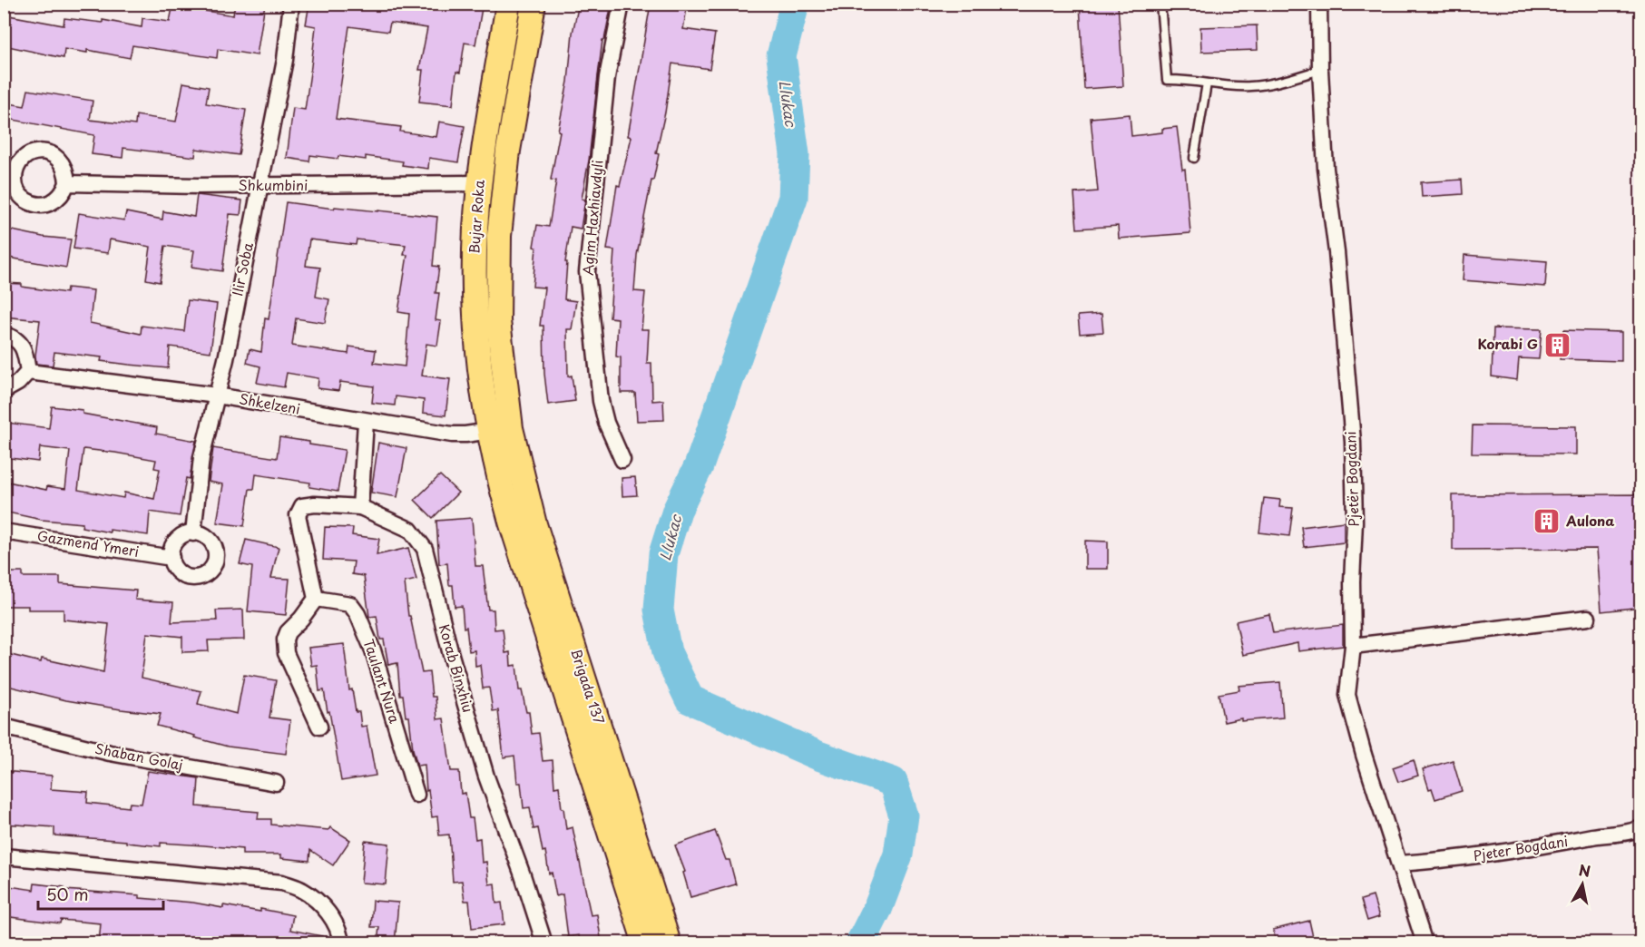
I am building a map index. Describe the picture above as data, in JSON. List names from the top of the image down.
{
  "streets": {
    "main road": ["Bujar Roka", "Brigada 137"],
    "street": [
      "Shkumbini",
      "Agim Haxhiavdyli",
      "Ilir Soba",
      "Shkelzeni",
      "Pjetër Bogdani",
      "Gazmend Ymeri",
      "Korab Binxhiu",
      "Taulant Nura",
      "Shaban Golaj",
      "Pjeter Bogdani"
    ]
  },
  "crossings": [
    ["Shkumbini", "Bujar Roka"],
    ["Shkumbini", "Ilir Soba"],
    ["Bujar Roka", "Shkelzeni"],
    ["Bujar Roka", "Brigada 137"],
    ["Ilir Soba", "Shkelzeni"],
    ["Ilir Soba", "Gazmend Ymeri"],
    ["Shkelzeni", "Brigada 137"],
    ["Pjetër Bogdani", "Pjeter Bogdani"]
  ],
  "water": ["Llukac"],
  "places": {
    "building": ["Korabi G", "Aulona"]
  },
  "scale_bar": "50 m",
  "north": "top"
}
